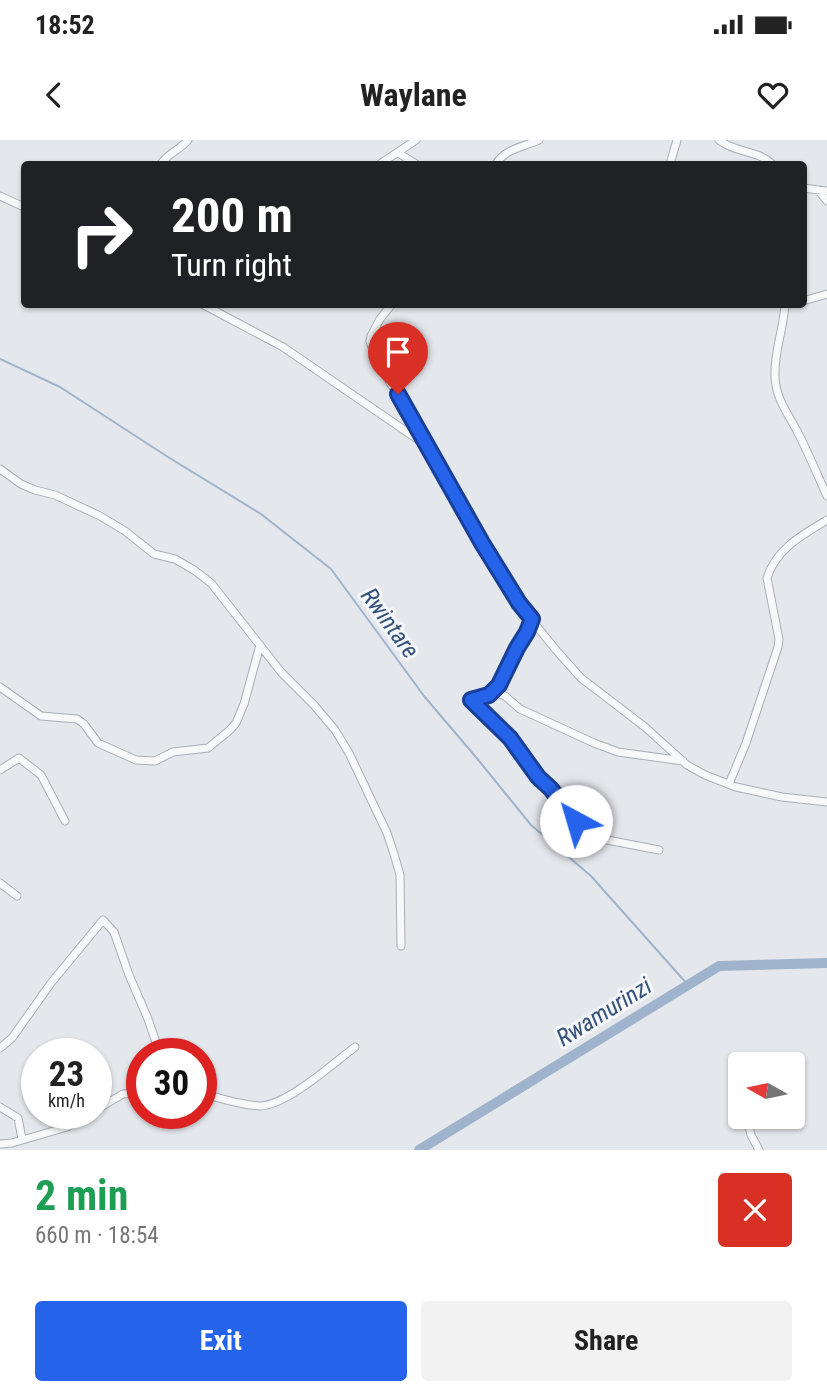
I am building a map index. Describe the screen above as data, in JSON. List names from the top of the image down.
{
  "water": ["Rwintare", "Rwamurinzi"],
  "north": "left",
  "page": {
    "status": "18:52",
    "header": "Waylane",
    "turn": ["200 m", "Turn right"],
    "speed": "23 km/h",
    "limit": "30",
    "heading": ["2 min", "660 m · 18:54"],
    "buttons": ["Exit", "Share"]
  }
}
